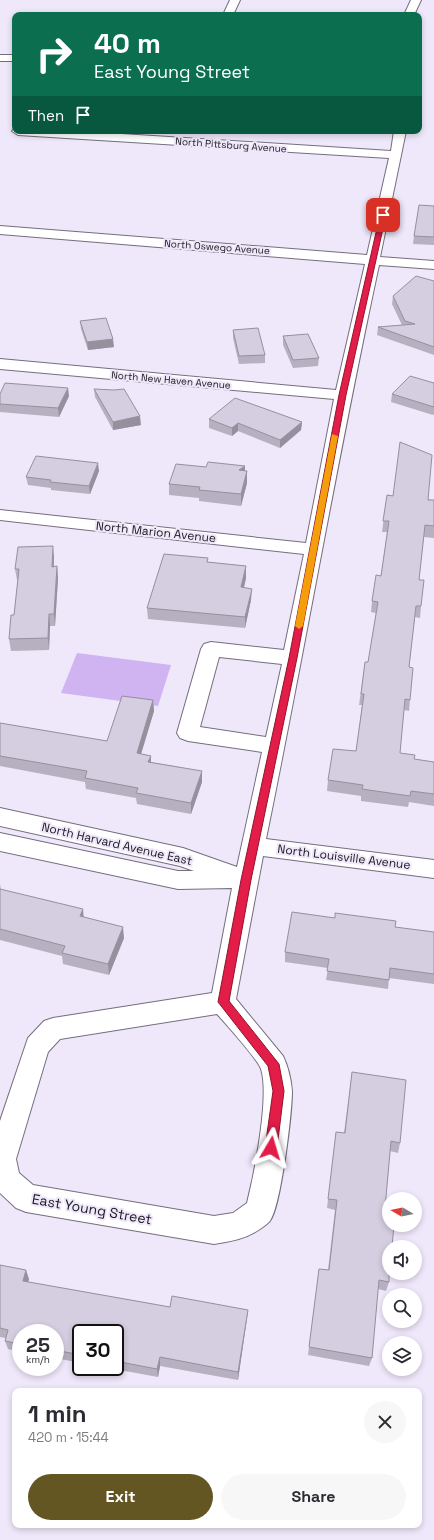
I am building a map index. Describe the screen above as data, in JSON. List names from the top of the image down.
{
  "streets": {
    "street": [
      "North Pittsburg Avenue",
      "North Oswego Avenue",
      "North New Haven Avenue",
      "North Marion Avenue",
      "North Harvard Avenue East",
      "North Louisville Avenue",
      "East Young Street"
    ]
  },
  "north": "left",
  "page": {
    "turn": ["40 m", "East Young Street"],
    "then": "Then",
    "speed": "25 km/h",
    "limit": "30",
    "heading": ["1 min", "420 m · 15:44"],
    "buttons": ["Exit", "Share"]
  }
}
